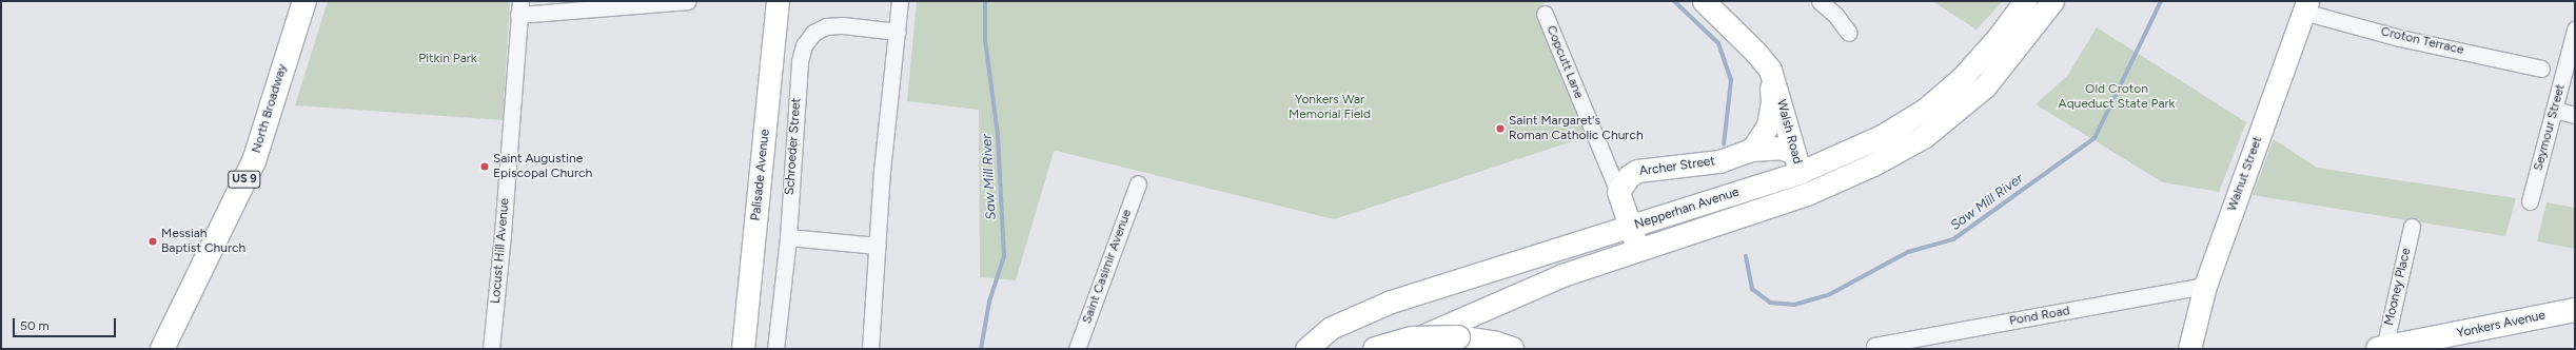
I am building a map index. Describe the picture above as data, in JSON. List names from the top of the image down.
{
  "streets": {
    "main road": [
      "Copcutt Lane",
      "North Broadway",
      "Walsh Road",
      "Archer Street",
      "Walnut Street",
      "Palisade Avenue",
      "US 9",
      "Nepperhan Avenue",
      "Yonkers Avenue"
    ],
    "street": [
      "Croton Terrace",
      "Seymour Street",
      "Schroeder Street",
      "Locust Hill Avenue",
      "Saint Casimir Avenue",
      "Mooney Place",
      "Pond Road"
    ]
  },
  "crossings": [
    ["Croton Terrace", "Walnut Street"],
    ["Copcutt Lane", "Archer Street"],
    ["Copcutt Lane", "Nepperhan Avenue"],
    ["Walsh Road", "Archer Street"],
    ["Walsh Road", "Nepperhan Avenue"],
    ["Archer Street", "Nepperhan Avenue"],
    ["Walnut Street", "Pond Road"],
    ["Mooney Place", "Yonkers Avenue"]
  ],
  "water": ["Saw Mill River"],
  "parks": ["Pitkin Park", "Old Croton Aqueduct State Park", "Yonkers War Memorial Field"],
  "places": ["Saint Margaret's Roman Catholic Church", "Saint Augustine Episcopal Church", "Messiah Baptist Church"],
  "scale_bar": "50 m"
}
